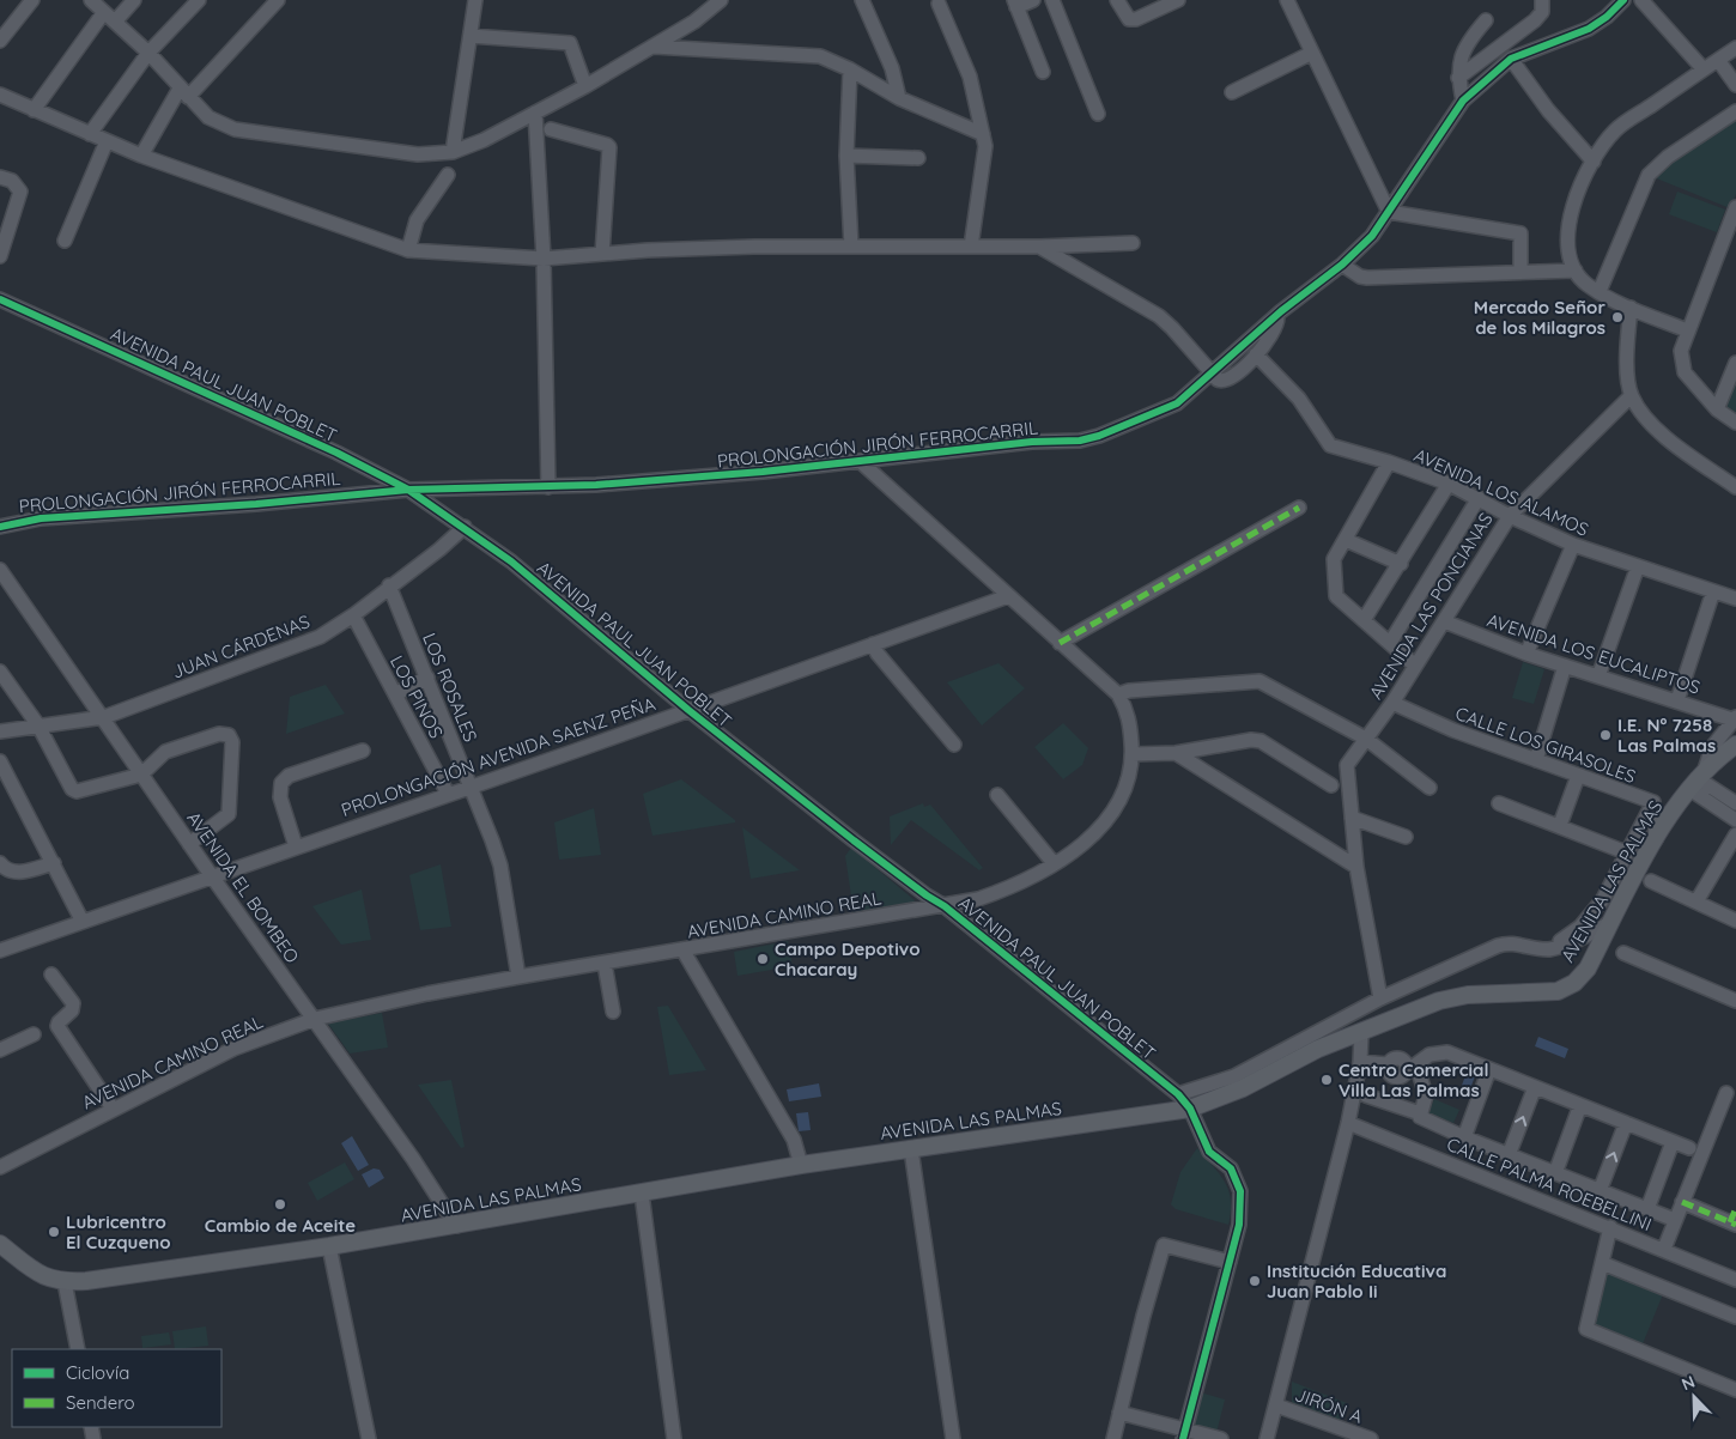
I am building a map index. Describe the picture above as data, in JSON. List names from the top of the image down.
{
  "streets": {
    "main road": ["AVENIDA LAS PALMAS"],
    "street": [
      "AVENIDA PAUL JUAN POBLET",
      "PROLONGACIÓN JIRÓN FERROCARRIL",
      "AVENIDA LOS ALAMOS",
      "AVENIDA LAS PONCIANAS",
      "JUAN CÁRDENAS",
      "AVENIDA LOS EUCALIPTOS",
      "LOS ROSALES",
      "LOS PINOS",
      "CALLE LOS GIRASOLES",
      "PROLONGACIÓN AVENIDA SAENZ PEÑA",
      "AVENIDA EL BOMBEO",
      "AVENIDA CAMINO REAL",
      "CALLE PALMA ROEBELLINI",
      "JIRÓN A"
    ]
  },
  "crossings": [
    ["AVENIDA PAUL JUAN POBLET", "PROLONGACIÓN JIRÓN FERROCARRIL"],
    ["AVENIDA PAUL JUAN POBLET", "JUAN CÁRDENAS"],
    ["AVENIDA PAUL JUAN POBLET", "PROLONGACIÓN AVENIDA SAENZ PEÑA"],
    ["AVENIDA PAUL JUAN POBLET", "AVENIDA LAS PALMAS"],
    ["AVENIDA PAUL JUAN POBLET", "AVENIDA CAMINO REAL"],
    ["PROLONGACIÓN JIRÓN FERROCARRIL", "AVENIDA CAMINO REAL"],
    ["AVENIDA LOS ALAMOS", "AVENIDA LAS PONCIANAS"],
    ["AVENIDA LAS PONCIANAS", "AVENIDA LOS EUCALIPTOS"],
    ["AVENIDA LAS PONCIANAS", "CALLE LOS GIRASOLES"],
    ["JUAN CÁRDENAS", "LOS ROSALES"],
    ["JUAN CÁRDENAS", "LOS PINOS"],
    ["JUAN CÁRDENAS", "AVENIDA EL BOMBEO"],
    ["LOS ROSALES", "PROLONGACIÓN AVENIDA SAENZ PEÑA"],
    ["LOS ROSALES", "AVENIDA CAMINO REAL"],
    ["LOS PINOS", "PROLONGACIÓN AVENIDA SAENZ PEÑA"],
    ["CALLE LOS GIRASOLES", "AVENIDA LAS PALMAS"],
    ["PROLONGACIÓN AVENIDA SAENZ PEÑA", "AVENIDA EL BOMBEO"],
    ["PROLONGACIÓN AVENIDA SAENZ PEÑA", "AVENIDA CAMINO REAL"],
    ["AVENIDA LAS PALMAS", "AVENIDA EL BOMBEO"],
    ["AVENIDA EL BOMBEO", "AVENIDA CAMINO REAL"]
  ],
  "places": [
    "Mercado Señor de los Milagros",
    "I.E. N° 7258 Las Palmas",
    "Campo Depotivo Chacaray",
    "Centro Comercial Villa Las Palmas",
    "Cambio de Aceite",
    "Lubricentro El Cuzqueno",
    "Institución Educativa Juan Pablo Ii"
  ],
  "legend": ["Ciclovía", "Sendero"],
  "north": "top left"
}
